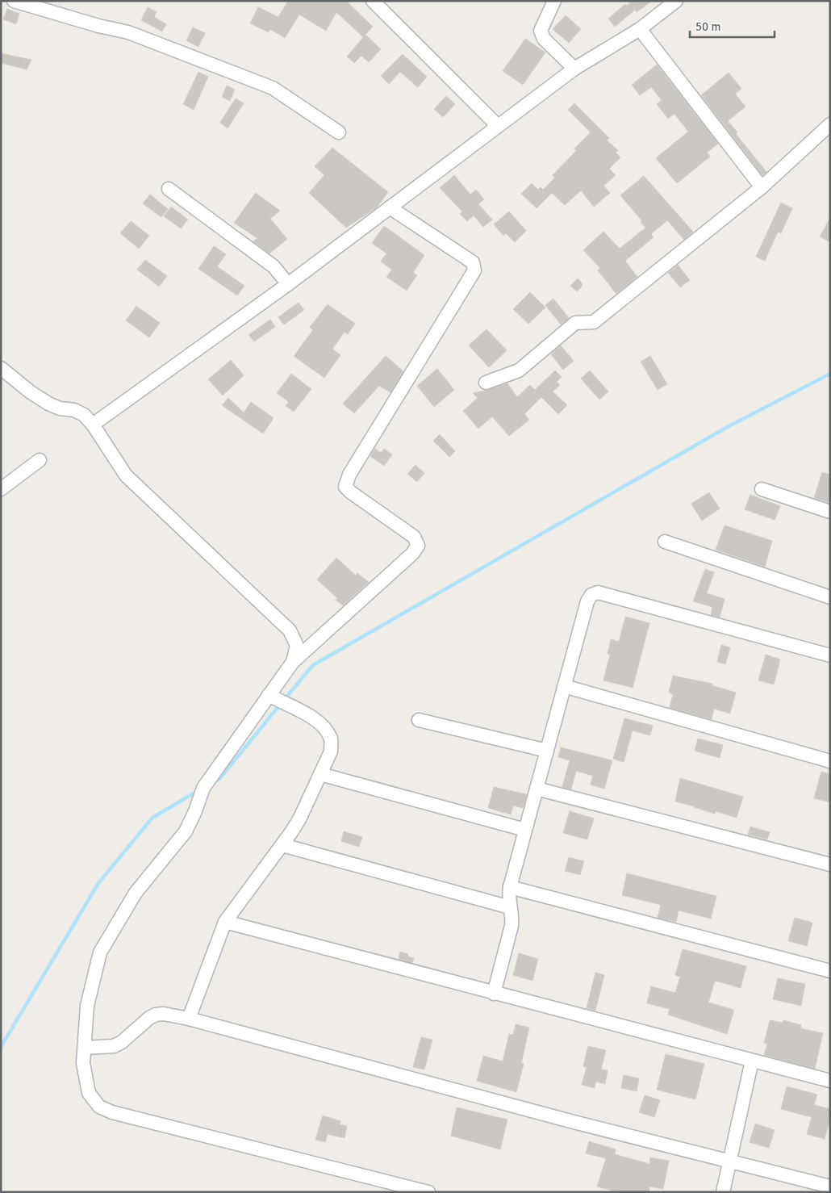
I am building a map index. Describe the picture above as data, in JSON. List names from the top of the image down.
{
  "scale_bar": "50 m"
}
